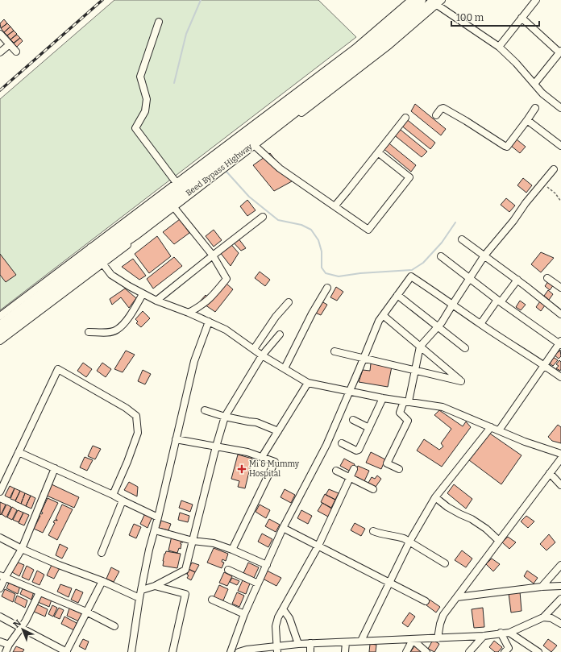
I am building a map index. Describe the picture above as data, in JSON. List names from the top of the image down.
{
  "streets": {
    "highway": ["Beed Bypass Highway"]
  },
  "places": {
    "health": ["Mi & Mummy Hospital"]
  },
  "scale_bar": "100 m",
  "north": "top left"
}
